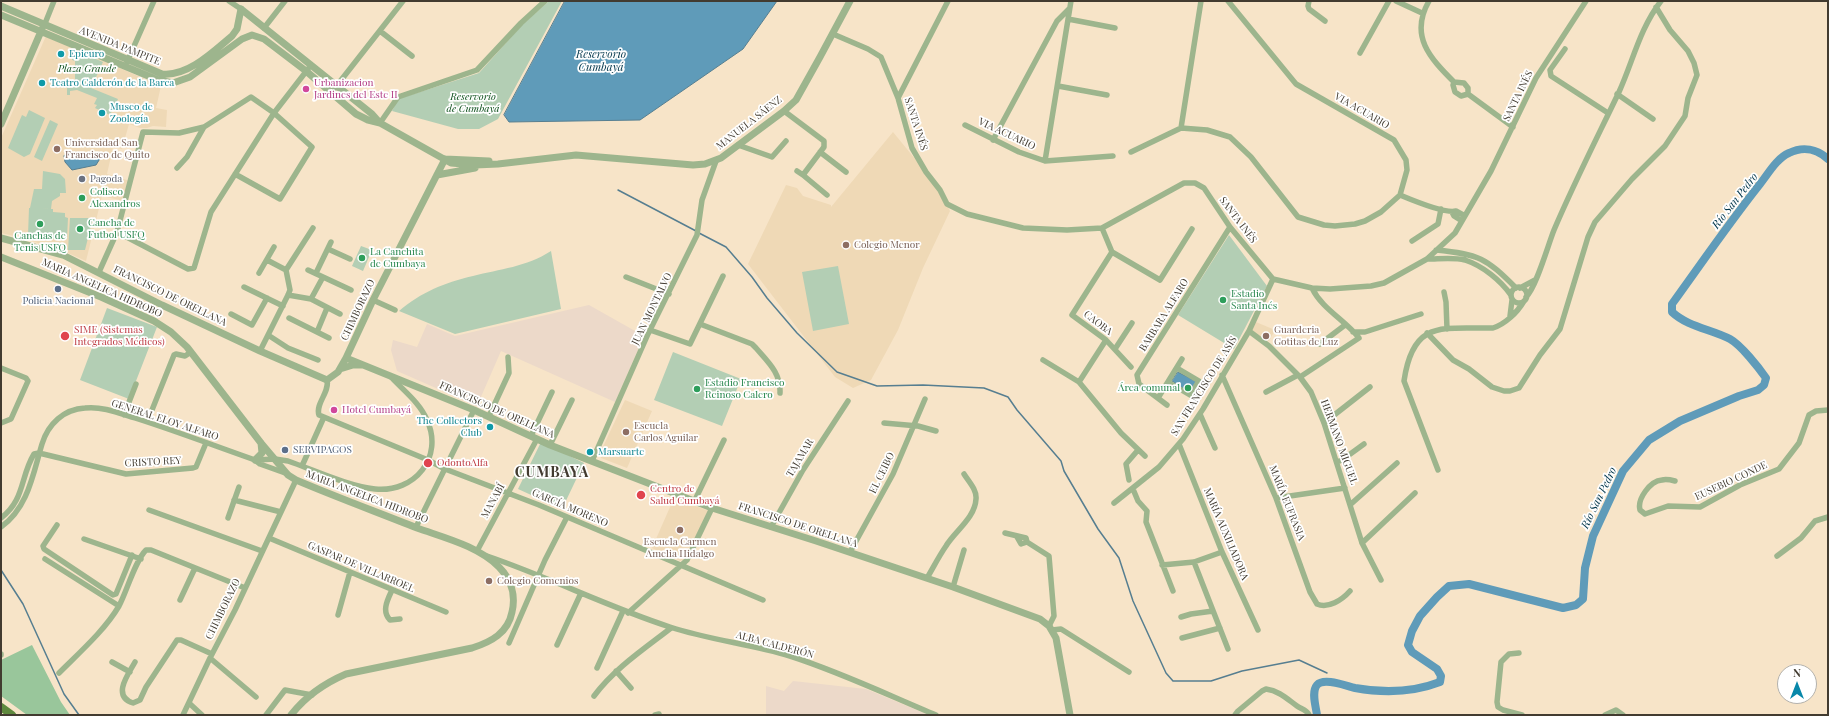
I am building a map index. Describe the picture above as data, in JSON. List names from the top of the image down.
{
  "streets": {
    "street": [
      "AVENIDA PAMPITE",
      "SANTA INÉS",
      "VIA ACUARIO",
      "MANUELA SÁENZ",
      "MARIA ANGELICA HIDROBO",
      "FRANCISCO DE ORELLANA",
      "JUAN MONTALVO",
      "CHIMBORAZO",
      "BARBARA ALFARO",
      "CAOBA",
      "SAN FRANCISCO DE ASÍS",
      "GENERAL ELOY ALFARO",
      "HERMANO MIGUEL",
      "TAJAMAR",
      "CRISTO REY",
      "EL CEIBO",
      "EUSEBIO CONDE",
      "MANABÍ",
      "MARÍA EUFRASIA",
      "GARCÍA MORENO",
      "MARÍA AUXILIADORA",
      "GASPAR DE VILLARROEL",
      "ALBA CALDERÓN"
    ]
  },
  "crossings": [
    ["SANTA INÉS", "MANUELA SÁENZ"],
    ["SANTA INÉS", "BARBARA ALFARO"],
    ["SANTA INÉS", "SAN FRANCISCO DE ASÍS"],
    ["MANUELA SÁENZ", "JUAN MONTALVO"],
    ["MANUELA SÁENZ", "CHIMBORAZO"],
    ["MARIA ANGELICA HIDROBO", "CHIMBORAZO"],
    ["MARIA ANGELICA HIDROBO", "GENERAL ELOY ALFARO"],
    ["MARIA ANGELICA HIDROBO", "MANABÍ"],
    ["MARIA ANGELICA HIDROBO", "ALBA CALDERÓN"],
    ["FRANCISCO DE ORELLANA", "JUAN MONTALVO"],
    ["FRANCISCO DE ORELLANA", "CHIMBORAZO"],
    ["FRANCISCO DE ORELLANA", "TAJAMAR"],
    ["FRANCISCO DE ORELLANA", "EL CEIBO"],
    ["FRANCISCO DE ORELLANA", "MANABÍ"],
    ["CHIMBORAZO", "GASPAR DE VILLARROEL"],
    ["SAN FRANCISCO DE ASÍS", "HERMANO MIGUEL"],
    ["SAN FRANCISCO DE ASÍS", "MARÍA EUFRASIA"],
    ["SAN FRANCISCO DE ASÍS", "MARÍA AUXILIADORA"],
    ["GENERAL ELOY ALFARO", "CRISTO REY"],
    ["GENERAL ELOY ALFARO", "GARCÍA MORENO"],
    ["MANABÍ", "GARCÍA MORENO"],
    ["MANABÍ", "ALBA CALDERÓN"]
  ],
  "districts": ["CUMBAYA"],
  "water": ["Reservorio Cumbayá", "Río San Pedro"],
  "parks": ["Plaza Grande", "Reservorio de Cumbayá"],
  "places": [
    "Epicuro",
    "Teatro Calderón de la Barca",
    "Urbanizacion Jardines del Este II",
    "Museo de Zoología",
    "Universidad San Francisco de Quito",
    "Pagoda",
    "Coliseo Alexandros",
    "Canchas de Tenis USFQ",
    "Cancha de Futbol USFQ",
    "Colegio Menor",
    "La Canchita de Cumbaya",
    "Policia Nacional",
    "Estadio Santa Inés",
    "SIME (Sistemas Integrados Médicos)",
    "Guarderia Gotitas de Luz",
    "Área comunal",
    "Estadio Francisco Reinoso Calero",
    "Hotel Cumbayá",
    "The Collectors Club",
    "Escuela Carlos Aguilar",
    "SERVIPAGOS",
    "Marsuarte",
    "OdontoAlfa",
    "Centro de Salud Cumbayá",
    "Escuela Carmen Amelia Hidalgo",
    "Colegio Comenios"
  ],
  "north": "top"
}
